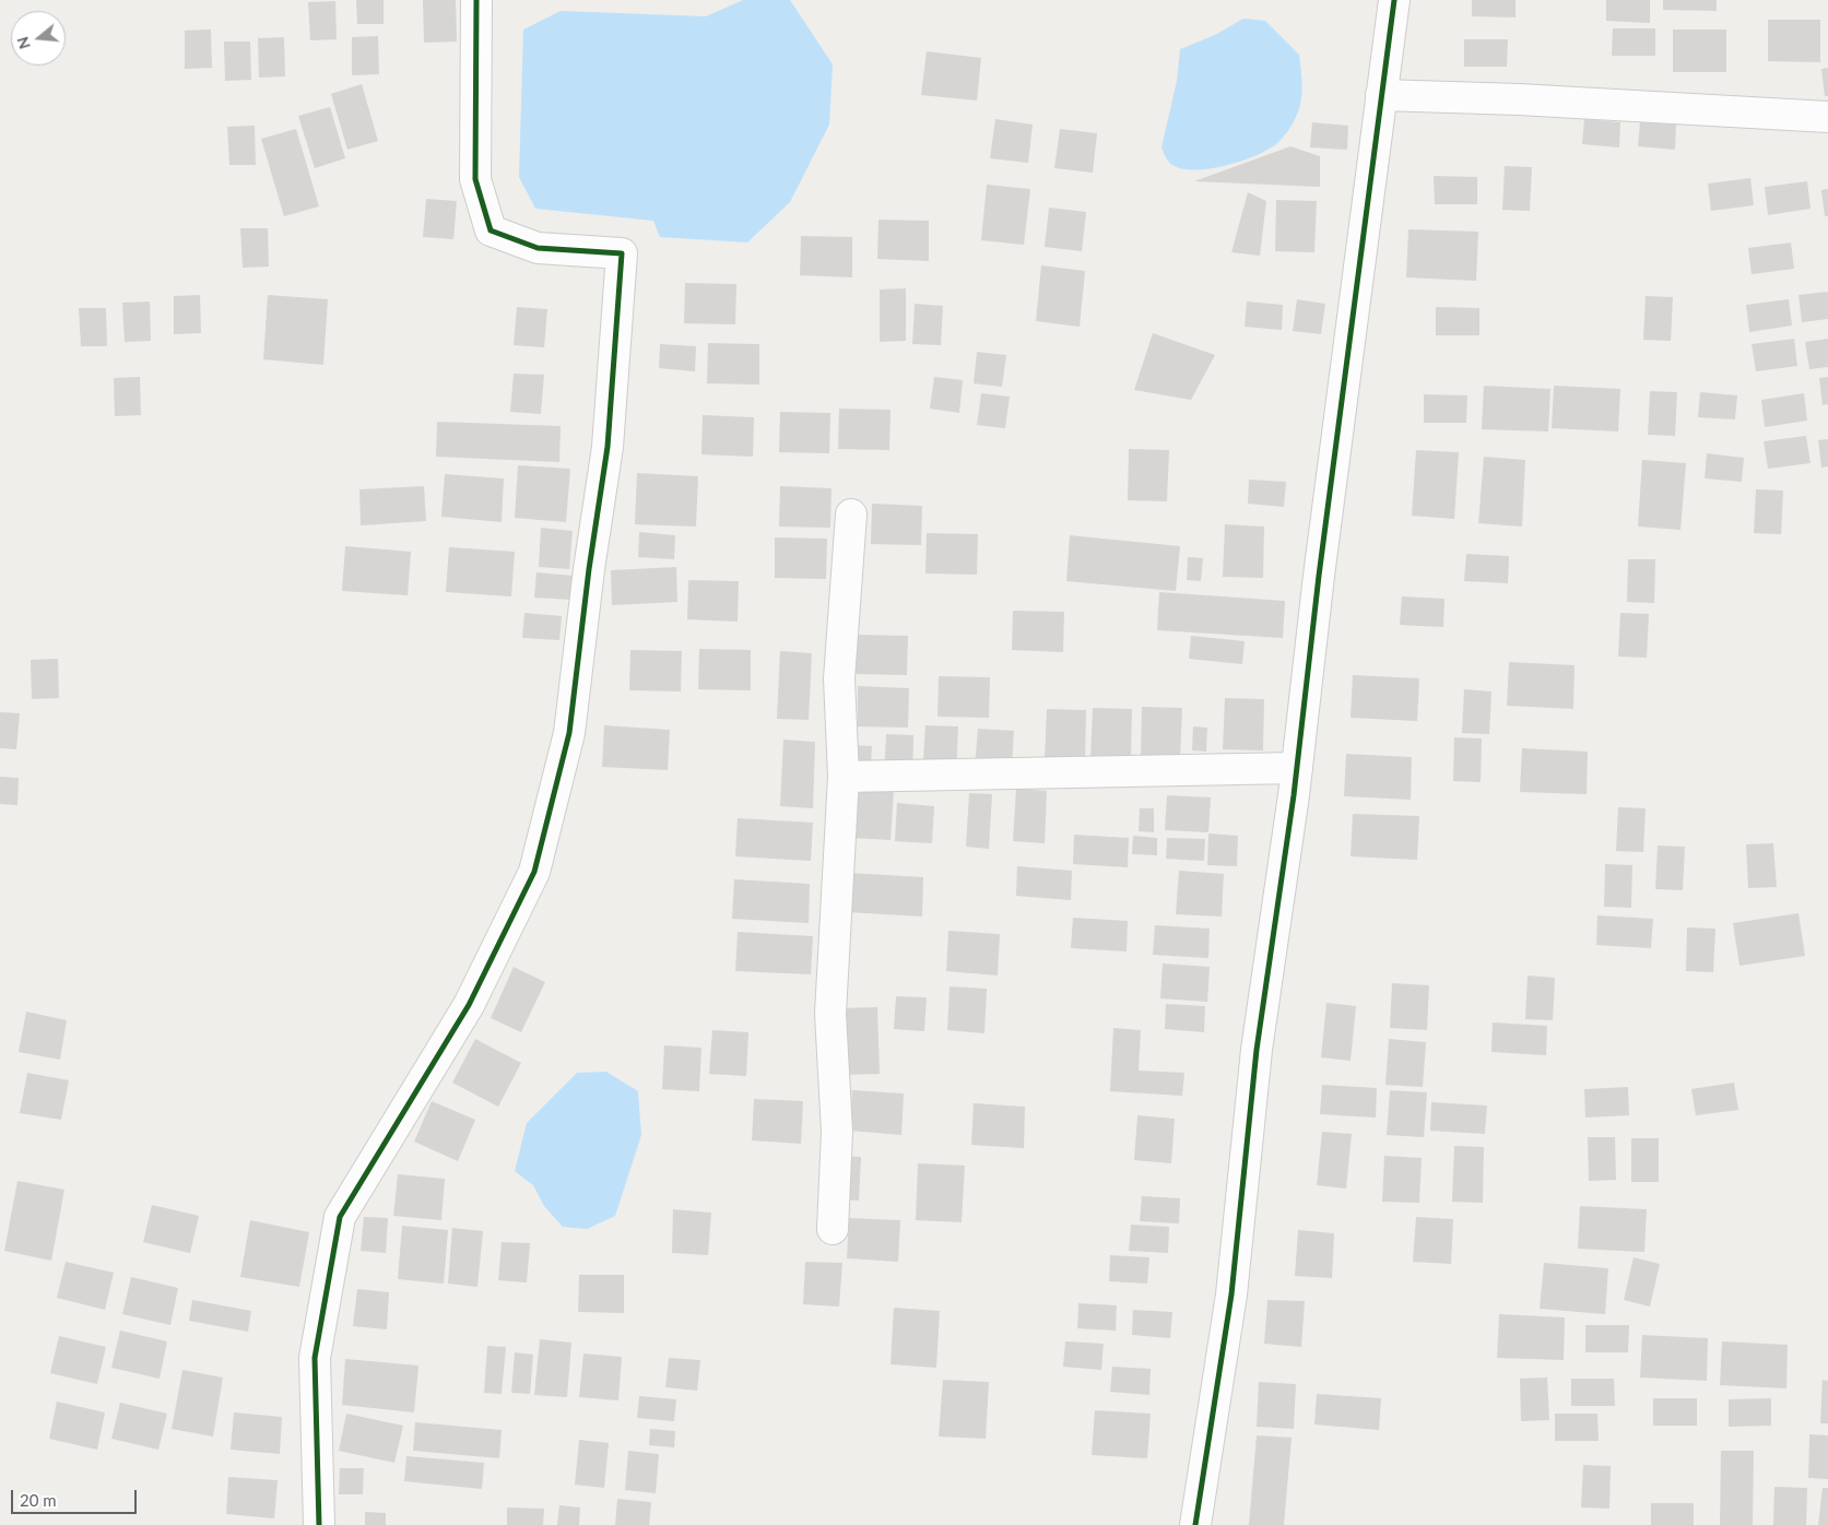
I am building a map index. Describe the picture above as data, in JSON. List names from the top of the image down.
{
  "scale_bar": "20 m",
  "north": "left"
}
